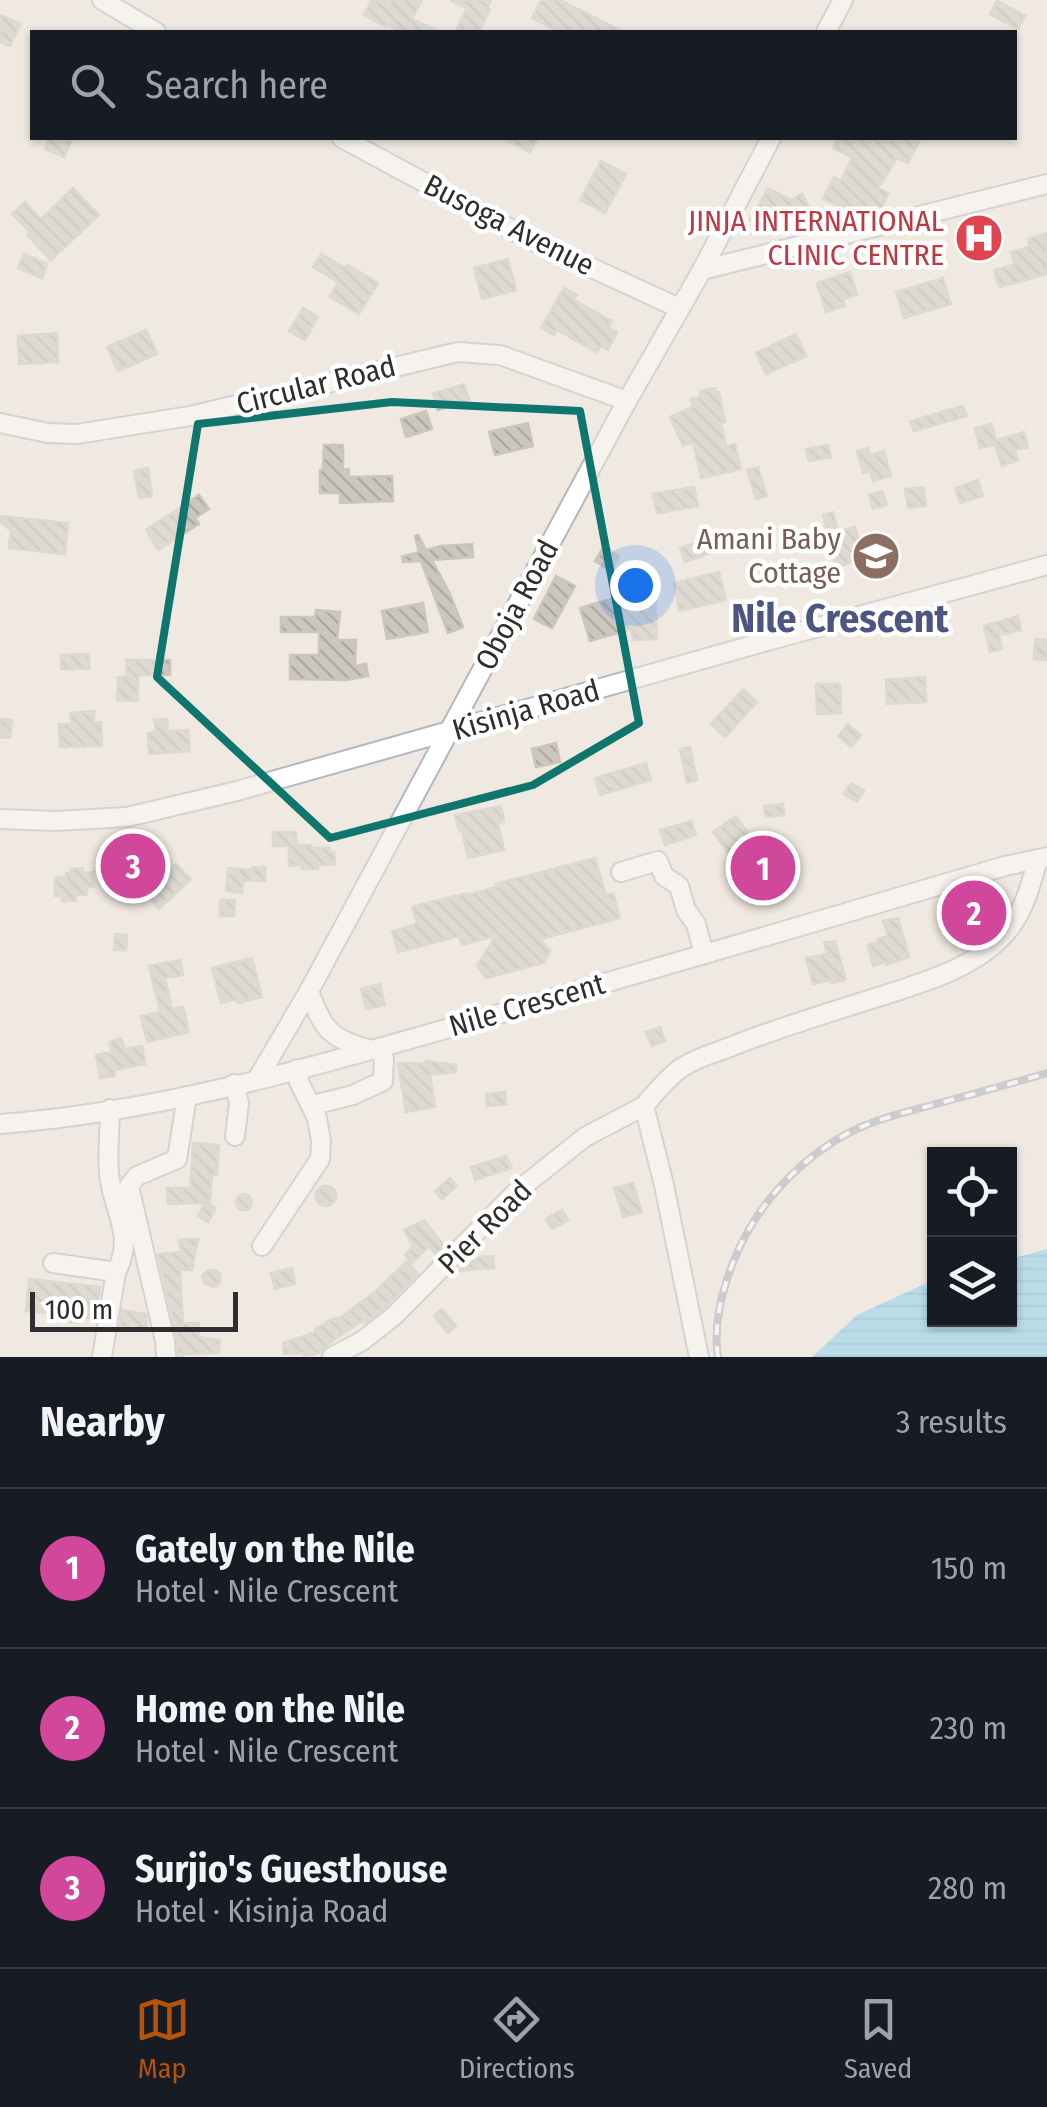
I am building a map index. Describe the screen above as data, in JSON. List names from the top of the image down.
{
  "streets": {
    "street": [
      "Busoga Avenue",
      "Circular Road",
      "Oboja Road",
      "Kisinja Road",
      "Nile Crescent",
      "Pier Road"
    ]
  },
  "crossings": [
    ["Busoga Avenue", "Oboja Road"],
    ["Circular Road", "Oboja Road"],
    ["Oboja Road", "Kisinja Road"],
    ["Oboja Road", "Nile Crescent"],
    ["Nile Crescent", "Pier Road"]
  ],
  "districts": ["Nile Crescent"],
  "places": {
    "hospital": ["JINJA INTERNATIONAL CLINIC CENTRE"],
    "school or university": ["Amani Baby Cottage"]
  },
  "scale_bar": "100 m",
  "page": {
    "search": "Search here",
    "pins": ["3", "1", "2"],
    "scale": "100 m",
    "heading": ["Nearby", "3 results"],
    "list": [
      {
        "mark": "1",
        "name": "Gately on the Nile",
        "note": "Hotel · Nile Crescent",
        "value": "150 m"
      },
      {
        "mark": "2",
        "name": "Home on the Nile",
        "note": "Hotel · Nile Crescent",
        "value": "230 m"
      },
      {
        "mark": "3",
        "name": "Surjio's Guesthouse",
        "note": "Hotel · Kisinja Road",
        "value": "280 m"
      }
    ],
    "nav": ["Map", "Directions", "Saved"]
  }
}
